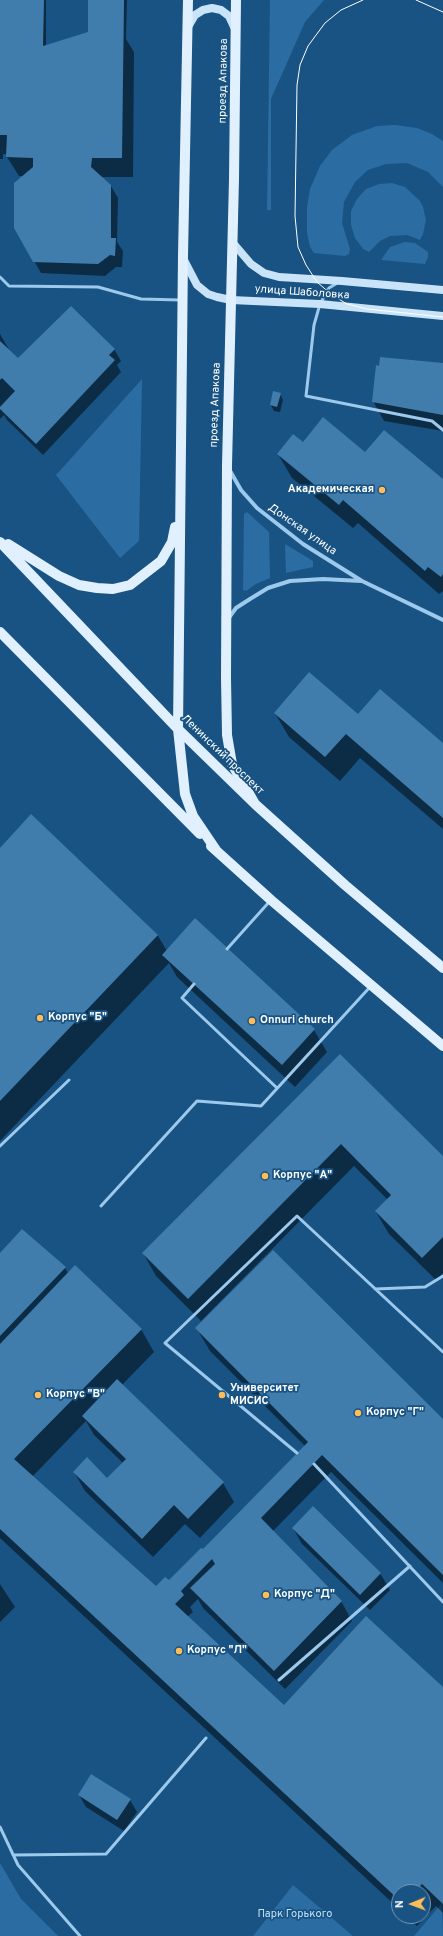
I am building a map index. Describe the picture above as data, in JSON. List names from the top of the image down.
{
  "streets": {
    "main road": ["проезд Апакова", "улица Шаболовка", "Ленинский проспект"],
    "street": ["Донская улица"]
  },
  "crossings": [
    ["проезд Апакова", "улица Шаболовка"],
    ["проезд Апакова", "Донская улица"],
    ["проезд Апакова", "Ленинский проспект"]
  ],
  "parks": ["Парк Горького"],
  "places": [
    "Академическая",
    "Корпус \"Б\"",
    "Onnuri church",
    "Корпус \"А\"",
    "Корпус \"В\"",
    "Университет МИСИС",
    "Корпус \"Г\"",
    "Корпус \"Д\"",
    "Корпус \"Л\""
  ],
  "north": "left"
}
